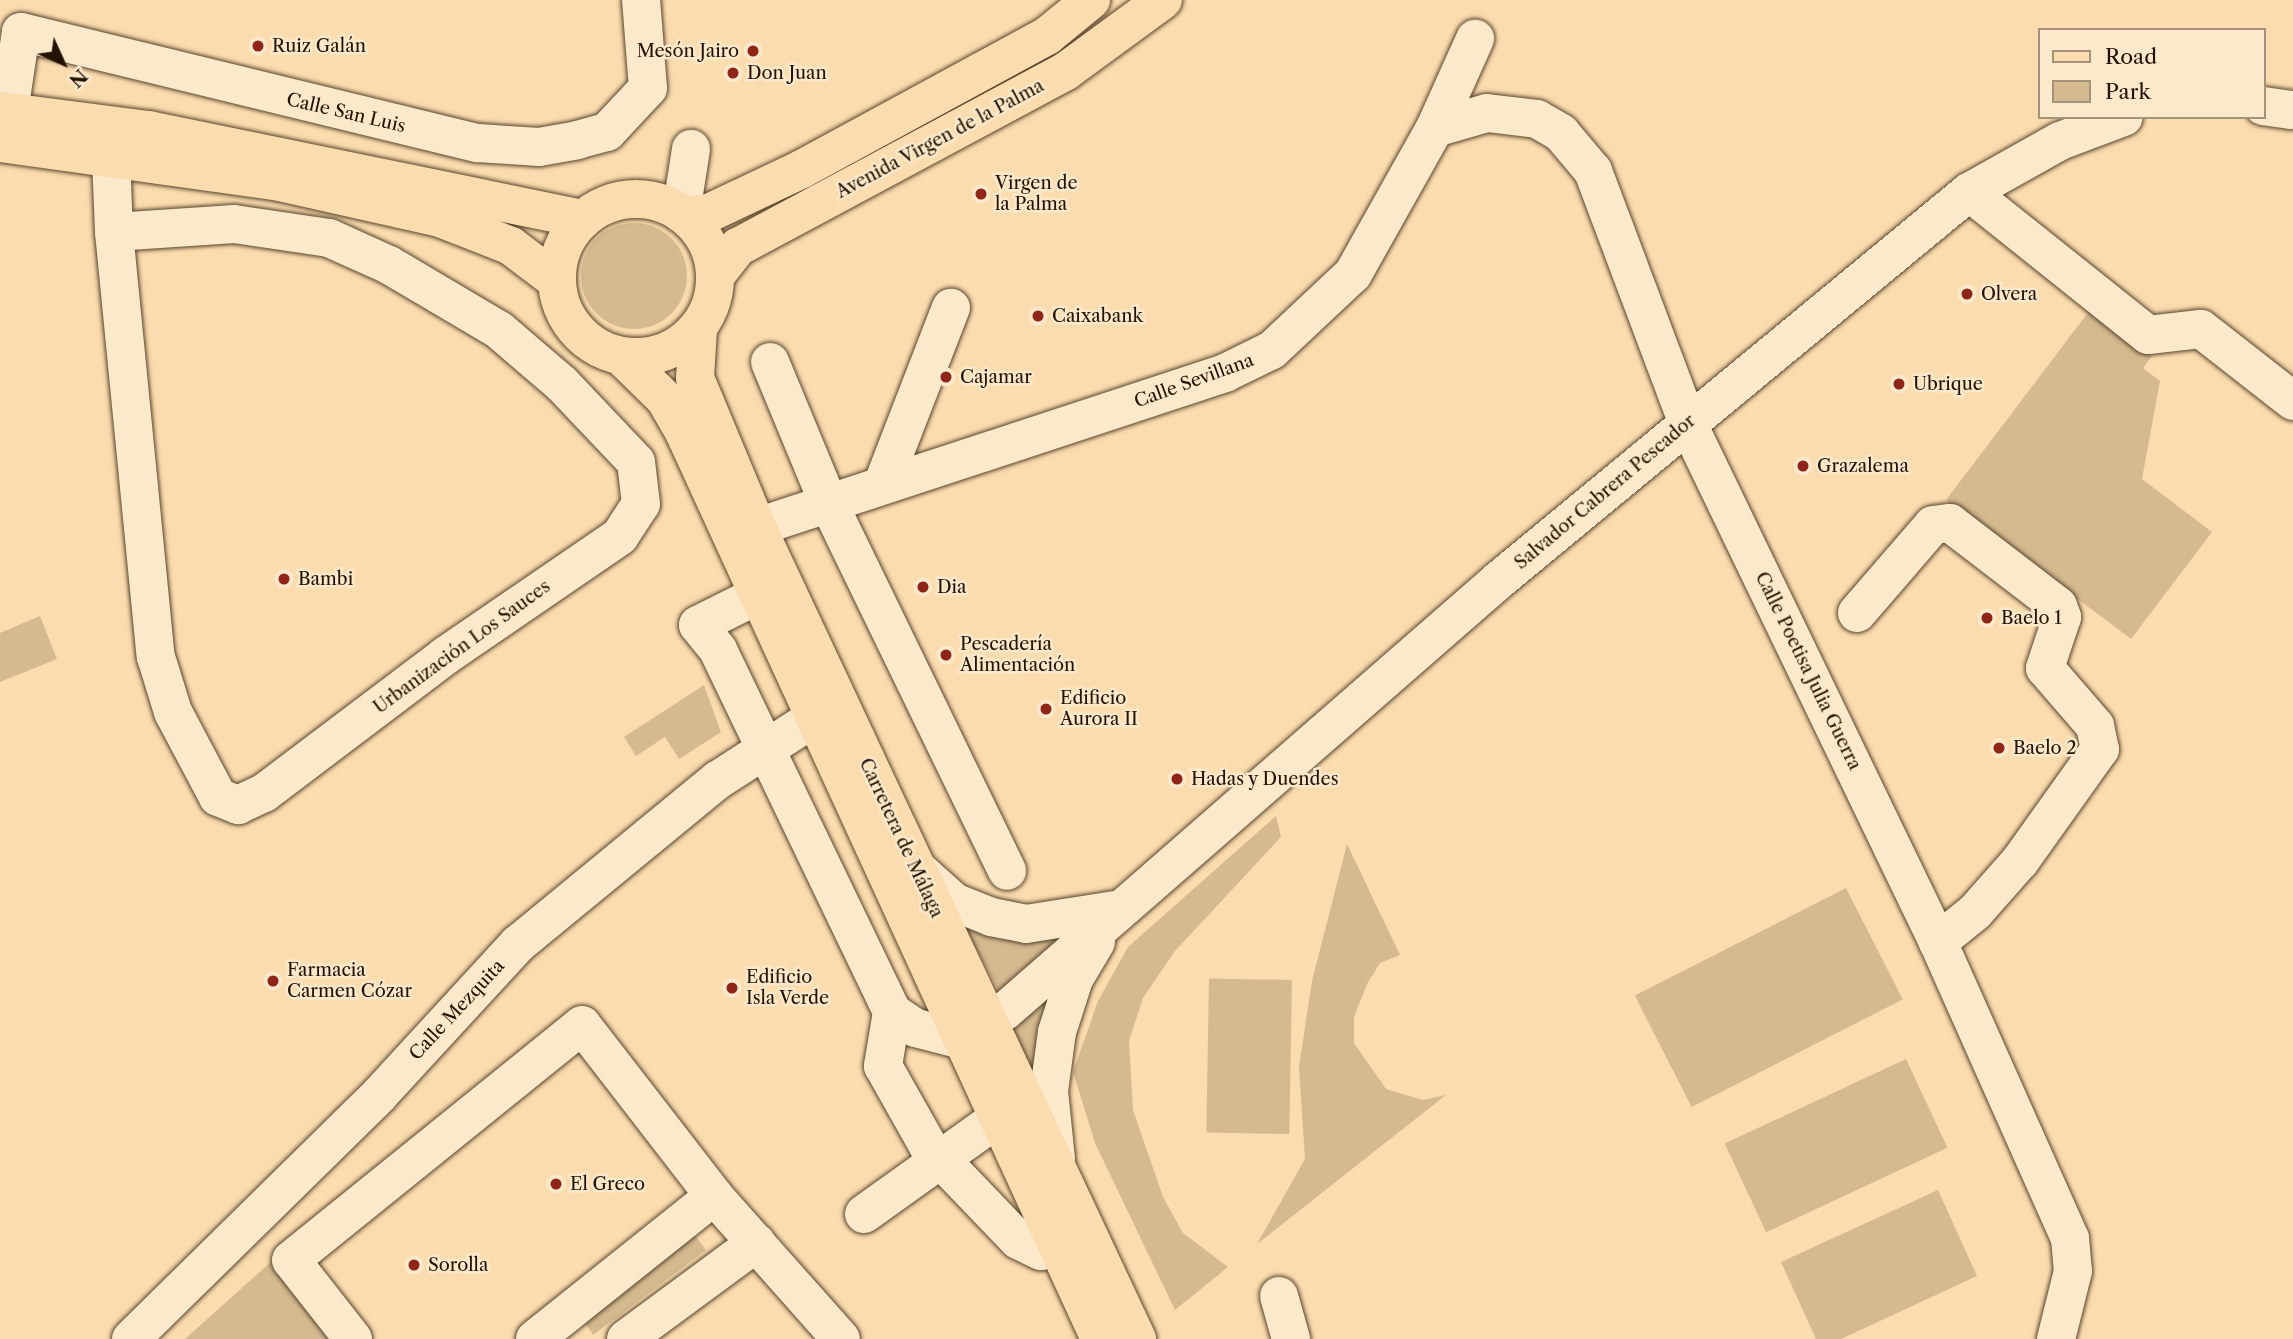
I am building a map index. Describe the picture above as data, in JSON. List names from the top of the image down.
{
  "streets": {
    "main road": ["Avenida Virgen de la Palma", "Carretera de Málaga"],
    "street": [
      "Calle San Luis",
      "Calle Sevillana",
      "Salvador Cabrera Pescador",
      "Urbanización Los Sauces",
      "Calle Poetisa Julia Guerra",
      "Calle Mezquita"
    ]
  },
  "crossings": [
    ["Avenida Virgen de la Palma", "Carretera de Málaga"],
    ["Calle Sevillana", "Calle Poetisa Julia Guerra"],
    ["Calle Sevillana", "Carretera de Málaga"],
    ["Salvador Cabrera Pescador", "Calle Poetisa Julia Guerra"],
    ["Salvador Cabrera Pescador", "Carretera de Málaga"],
    ["Carretera de Málaga", "Calle Mezquita"]
  ],
  "places": [
    "Ruiz Galán",
    "Mesón Jairo",
    "Don Juan",
    "Virgen de la Palma",
    "Olvera",
    "Caixabank",
    "Cajamar",
    "Ubrique",
    "Grazalema",
    "Bambi",
    "Dia",
    "Baelo 1",
    "Pescadería Alimentación",
    "Edificio Aurora II",
    "Baelo 2",
    "Hadas y Duendes",
    "Farmacia Carmen Cózar",
    "Edificio Isla Verde",
    "El Greco",
    "Sorolla"
  ],
  "legend": ["Road", "Park"],
  "north": "bottom right"
}
